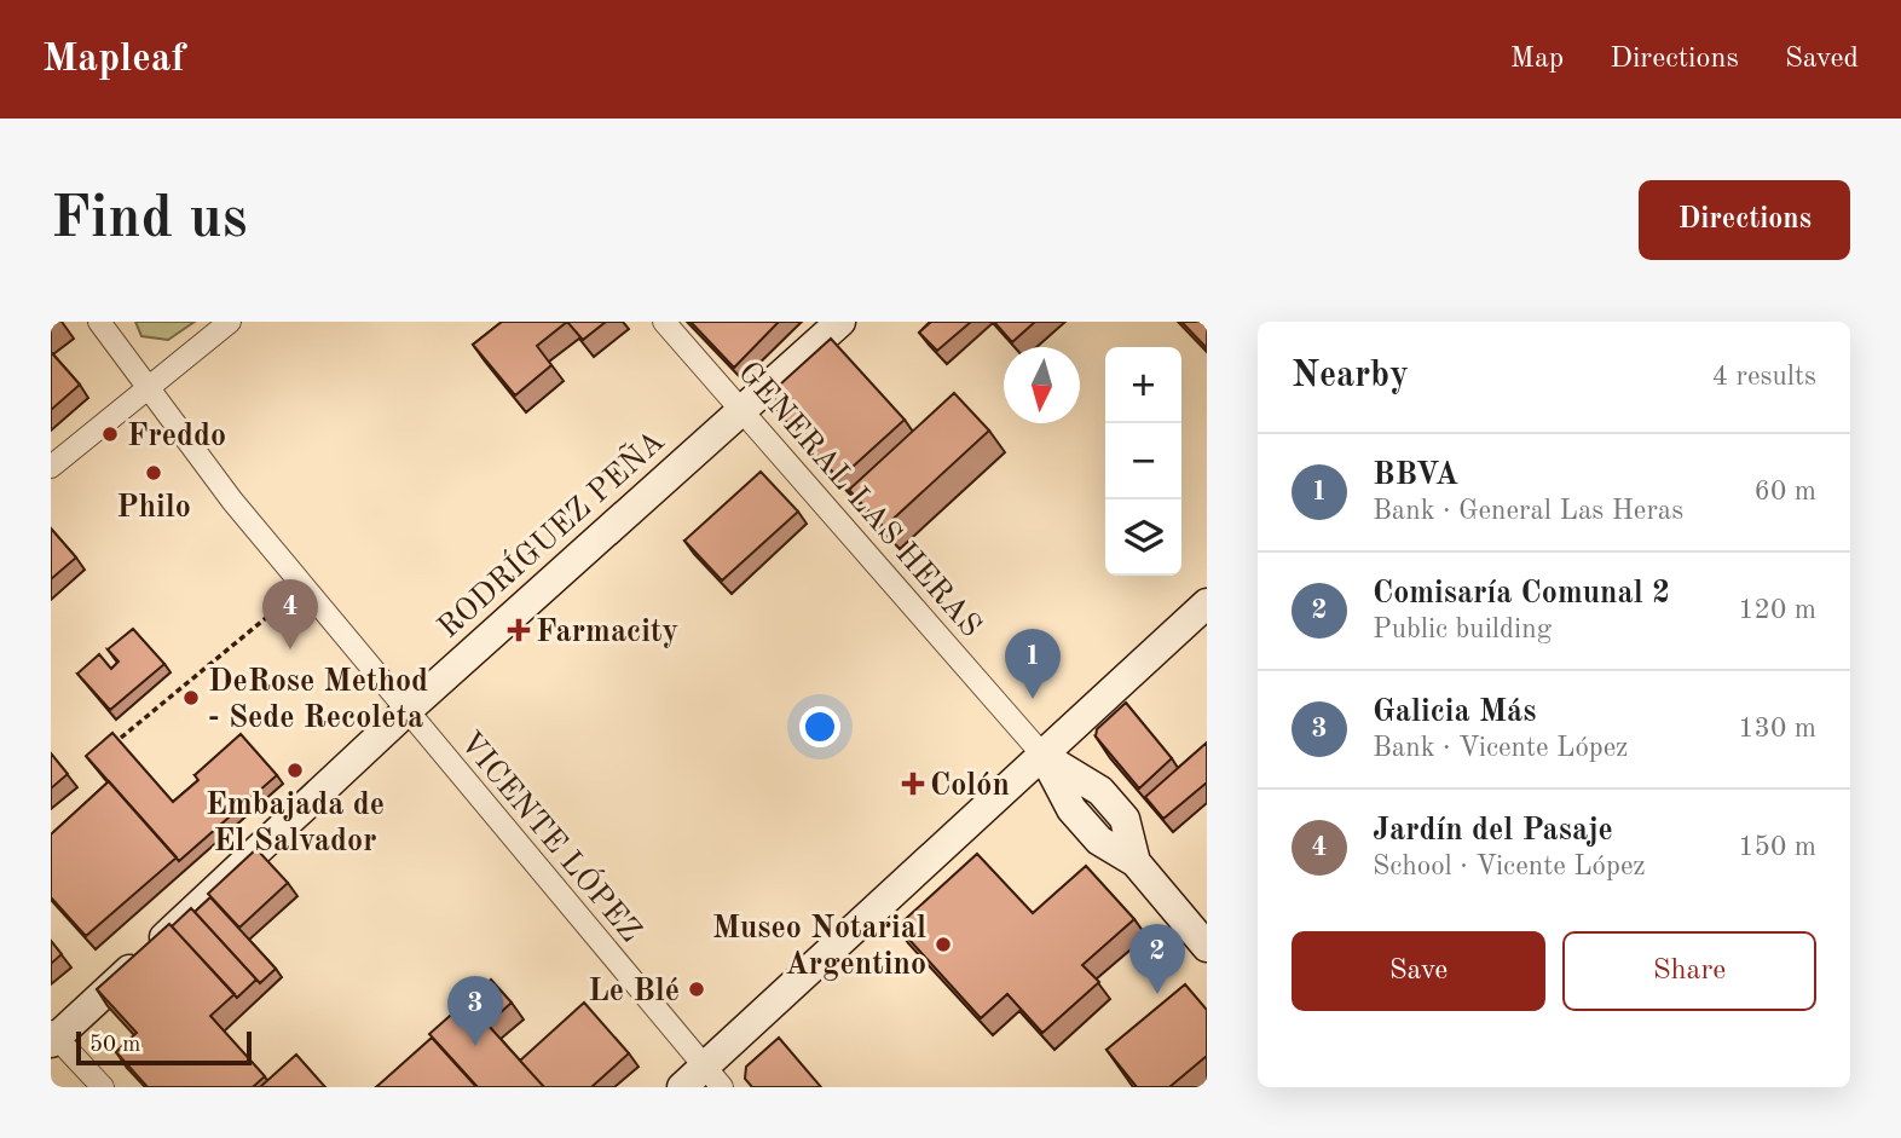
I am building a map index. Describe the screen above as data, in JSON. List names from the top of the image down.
{
  "streets": {
    "street": ["GENERAL LAS HERAS", "RODRÍGUEZ PEÑA", "VICENTE LÓPEZ"]
  },
  "crossings": [
    ["GENERAL LAS HERAS", "RODRÍGUEZ PEÑA"],
    ["RODRÍGUEZ PEÑA", "VICENTE LÓPEZ"]
  ],
  "places": {
    "other": [
      "Freddo",
      "Philo",
      "DeRose Method - Sede Recoleta",
      "Embajada de El Salvador",
      "Museo Notarial Argentino",
      "Le Blé"
    ],
    "health": ["Farmacity", "Colón"]
  },
  "scale_bar": "50 m",
  "north": "bottom",
  "page": {
    "header": "Mapleaf",
    "nav": ["Map", "Directions", "Saved"],
    "buttons": [
      "Directions",
      ["Save", "Share"]
    ],
    "title": "Find us",
    "heading": ["Nearby", "4 results"],
    "map_buttons": ["+", "−"],
    "list": [
      {
        "mark": "1",
        "name": "BBVA",
        "note": "Bank · General Las Heras",
        "value": "60 m"
      },
      {
        "mark": "2",
        "name": "Comisaría Comunal 2",
        "note": "Public building",
        "value": "120 m"
      },
      {
        "mark": "3",
        "name": "Galicia Más",
        "note": "Bank · Vicente López",
        "value": "130 m"
      },
      {
        "mark": "4",
        "name": "Jardín del Pasaje",
        "note": "School · Vicente López",
        "value": "150 m"
      }
    ],
    "pins": [
      "4",
      "1",
      "2",
      "3"
    ],
    "scale": "50 m"
  }
}
